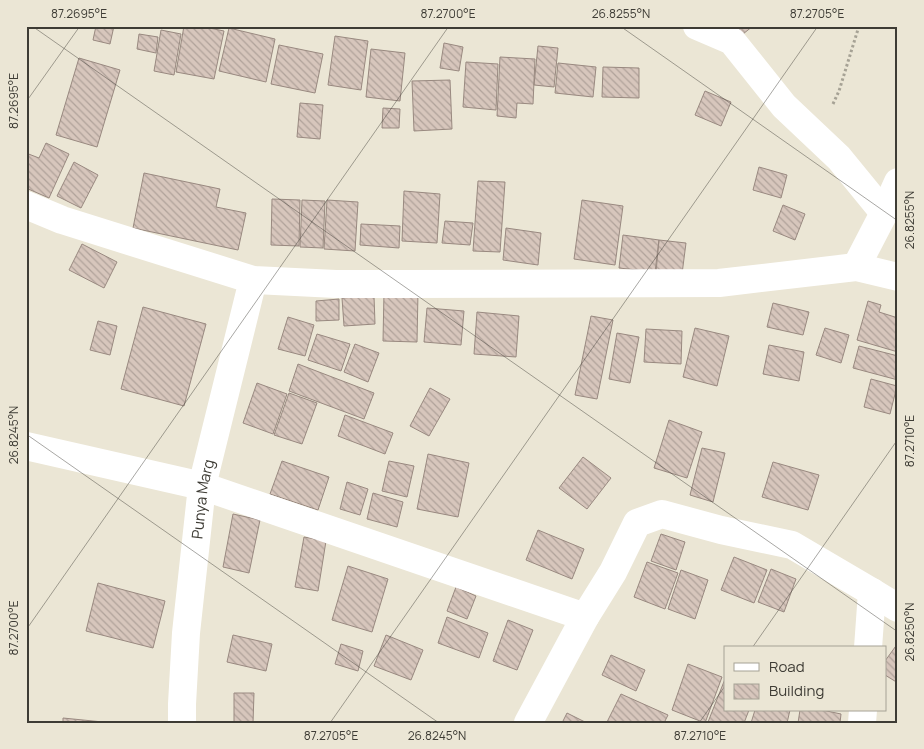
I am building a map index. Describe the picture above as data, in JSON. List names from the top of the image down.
{
  "streets": {
    "street": ["Punya Marg"]
  },
  "legend": ["Road", "Building"],
  "coordinates": [
    "87.2695°E",
    "87.2700°E",
    "26.8255°N",
    "87.2705°E",
    "26.8245°N",
    "87.2710°E",
    "26.8250°N"
  ]
}
